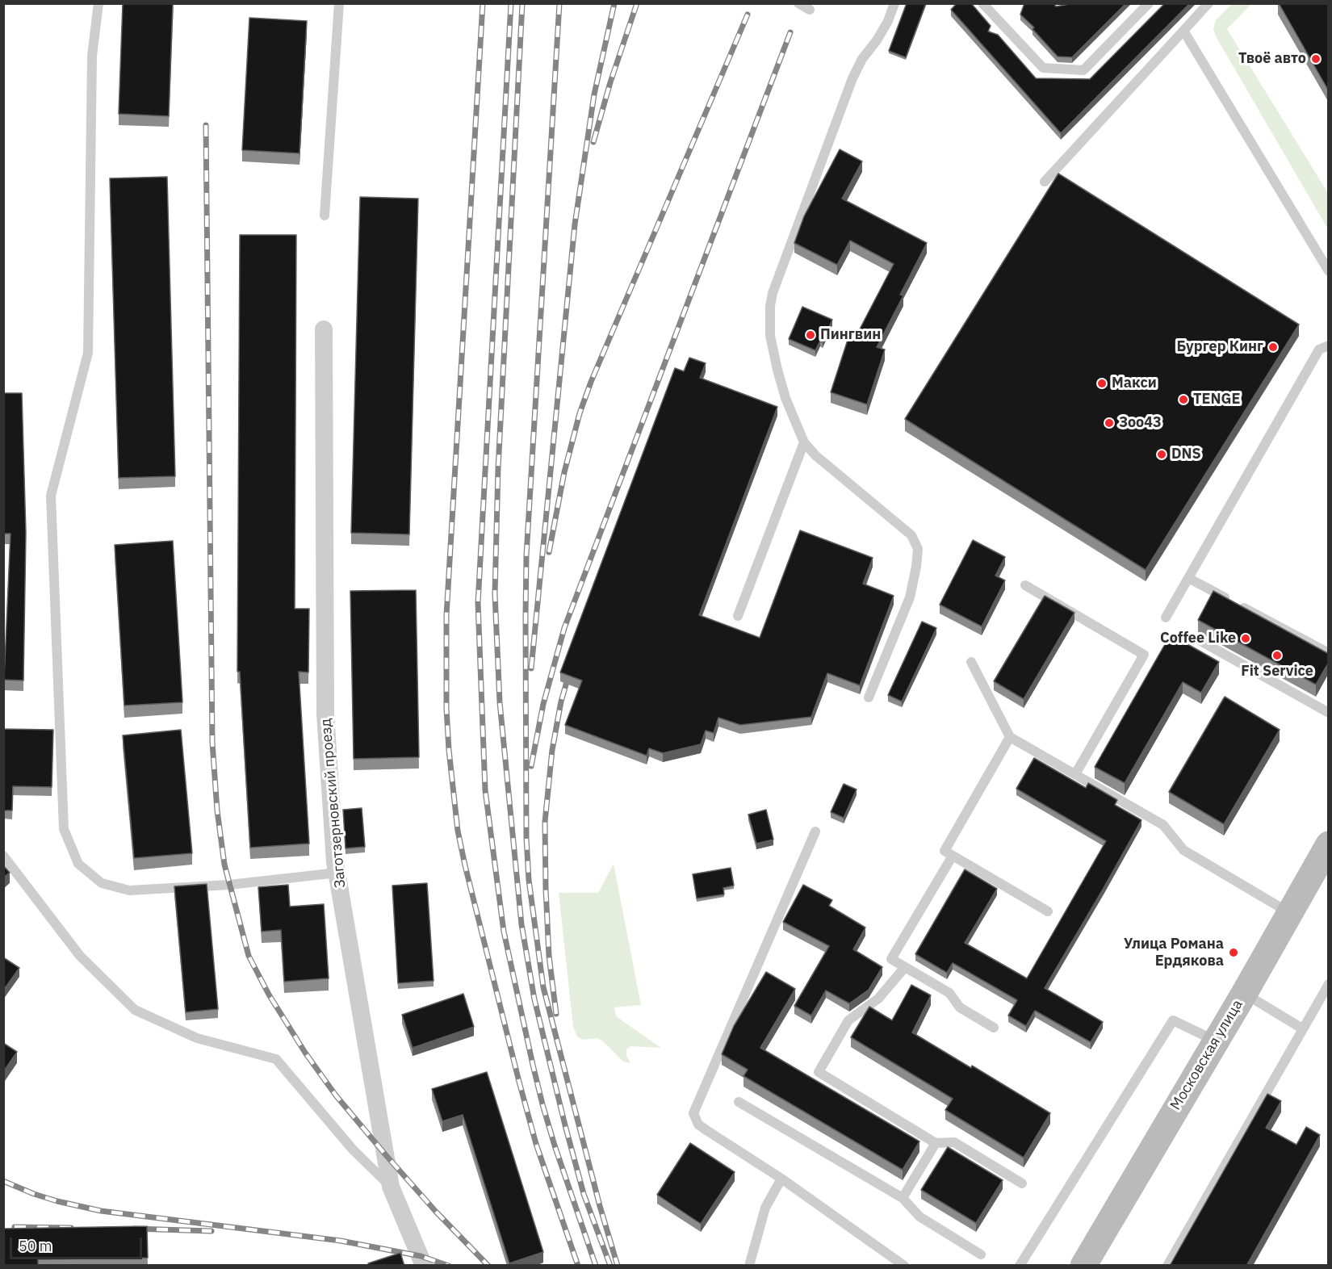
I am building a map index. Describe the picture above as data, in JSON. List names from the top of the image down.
{
  "streets": {
    "main road": ["Московская улица"],
    "street": ["Заготзерновский проезд"]
  },
  "places": [
    "Твоё авто",
    "Пингвин",
    "Бургер Кинг",
    "Макси",
    "TENGE",
    "Зоо43",
    "DNS",
    "Coffee Like",
    "Fit Service",
    "Улица Романа Ердякова"
  ],
  "scale_bar": "50 m"
}
